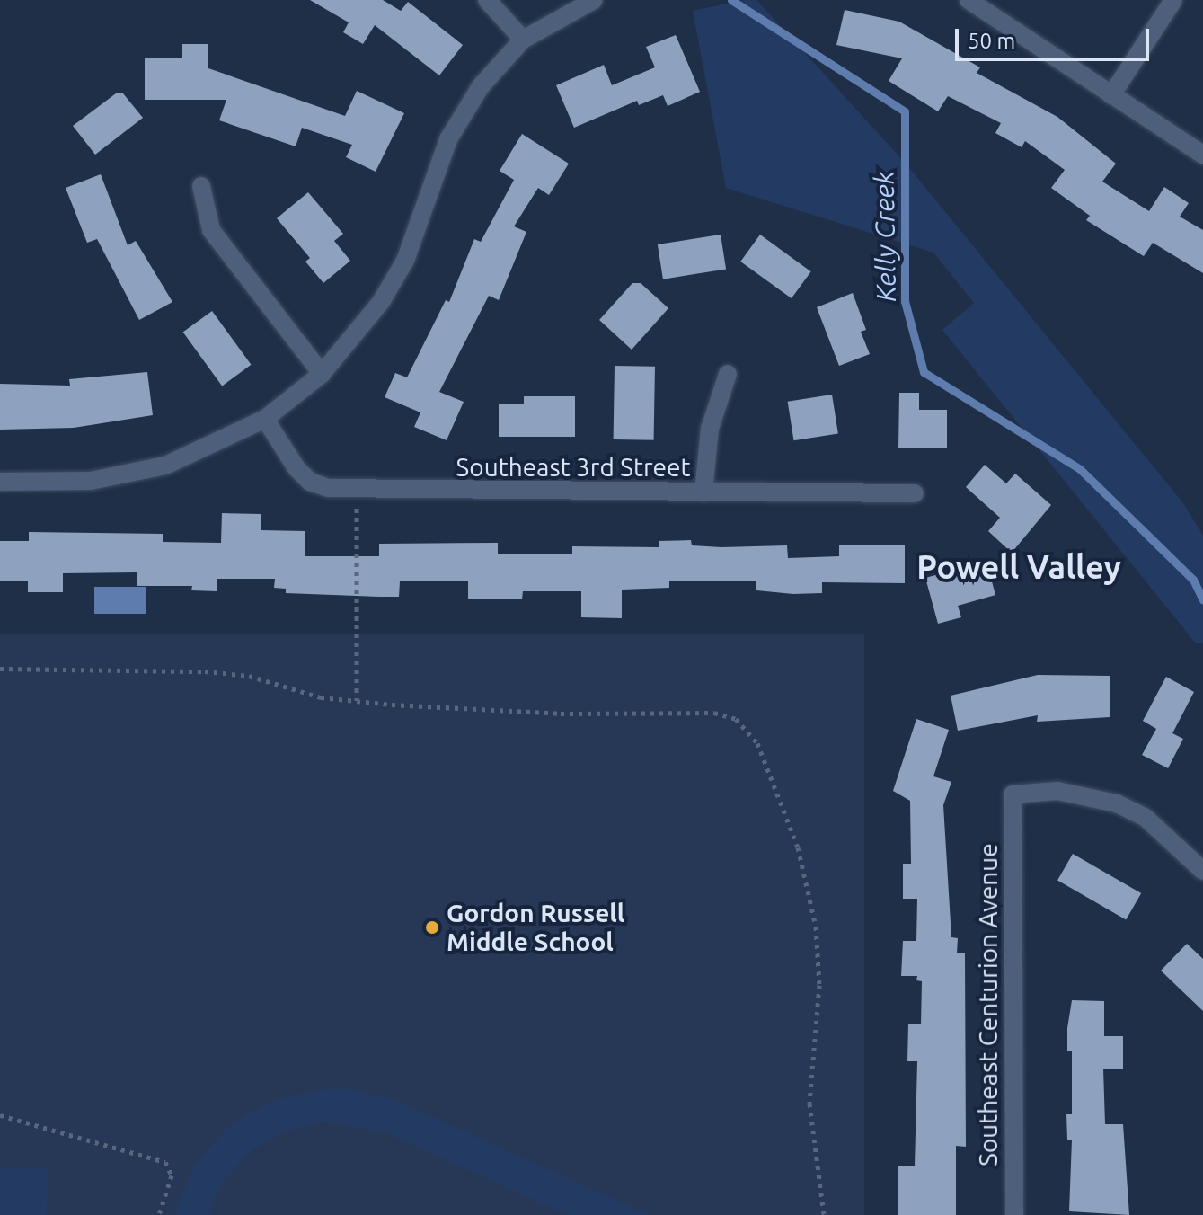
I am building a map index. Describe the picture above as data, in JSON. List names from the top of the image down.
{
  "streets": {
    "street": ["Southeast 3rd Street", "Southeast Centurion Avenue"]
  },
  "districts": ["Powell Valley"],
  "water": ["Kelly Creek"],
  "places": ["Gordon Russell Middle School"],
  "scale_bar": "50 m"
}
